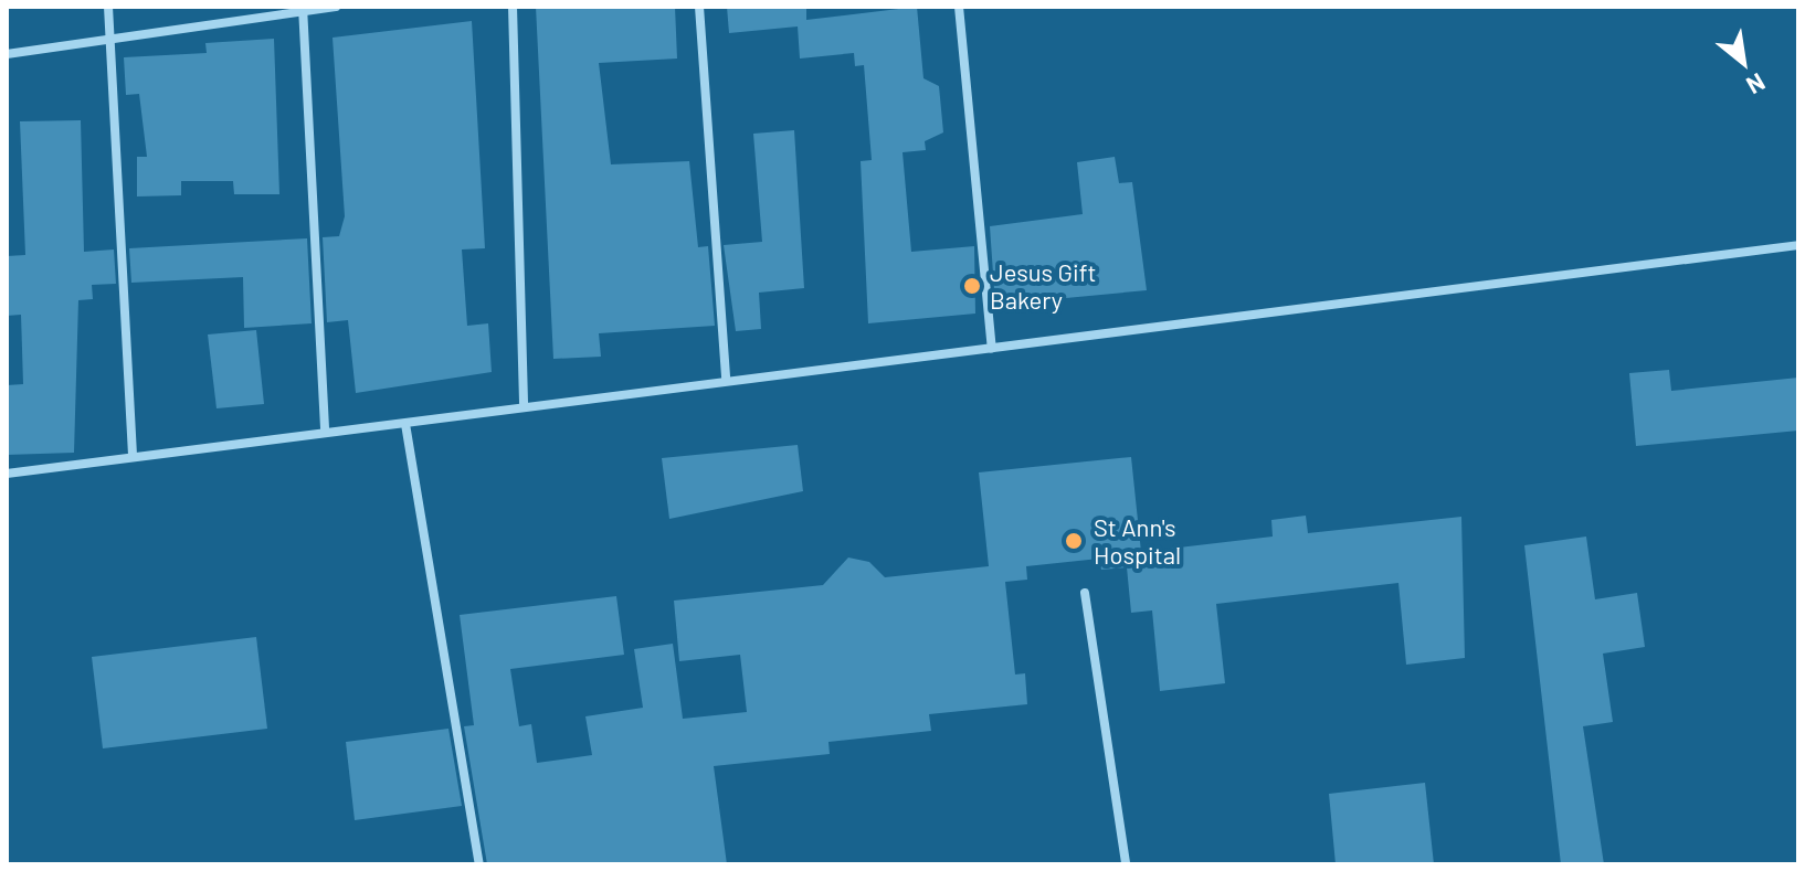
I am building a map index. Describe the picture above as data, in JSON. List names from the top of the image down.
{
  "places": ["Jesus Gift Bakery", "St Ann's Hospital"],
  "north": "bottom right"
}
